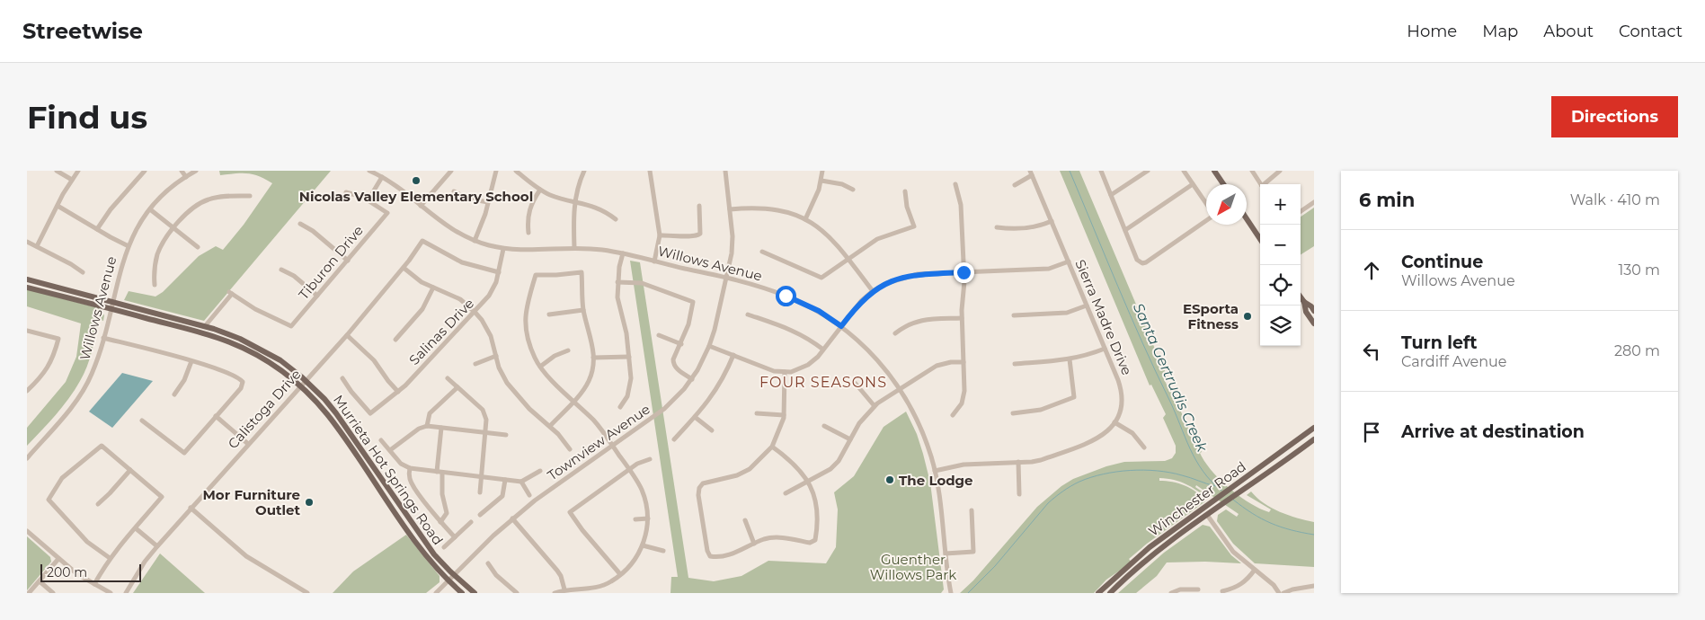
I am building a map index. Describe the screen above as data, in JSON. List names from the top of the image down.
{
  "streets": {
    "main road": ["Murrieta Hot Springs Road", "Winchester Road"],
    "street": [
      "Tiburon Drive",
      "Willows Avenue",
      "Sierra Madre Drive",
      "Salinas Drive",
      "Calistoga Drive",
      "Townview Avenue"
    ]
  },
  "crossings": [
    ["Tiburon Drive", "Murrieta Hot Springs Road"],
    ["Willows Avenue", "Sierra Madre Drive"],
    ["Willows Avenue", "Salinas Drive"],
    ["Willows Avenue", "Townview Avenue"],
    ["Willows Avenue", "Murrieta Hot Springs Road"],
    ["Salinas Drive", "Calistoga Drive"],
    ["Calistoga Drive", "Murrieta Hot Springs Road"],
    ["Townview Avenue", "Murrieta Hot Springs Road"]
  ],
  "districts": ["FOUR SEASONS"],
  "water": ["Santa Gertrudis Creek"],
  "parks": ["Guenther Willows Park"],
  "places": [
    "Nicolas Valley Elementary School",
    "ESporta Fitness",
    "The Lodge",
    "Mor Furniture Outlet"
  ],
  "scale_bar": "200 m",
  "north": "bottom left",
  "page": {
    "header": "Streetwise",
    "nav": [
      "Home",
      "Map",
      "About",
      "Contact"
    ],
    "buttons": "Directions",
    "title": "Find us",
    "heading": ["6 min", "Walk · 410 m"],
    "map_buttons": ["+", "−"],
    "list": [
      ["Continue", "Willows Avenue", "130 m"],
      ["Turn left", "Cardiff Avenue", "280 m"],
      "Arrive at destination"
    ],
    "scale": "200 m"
  }
}
